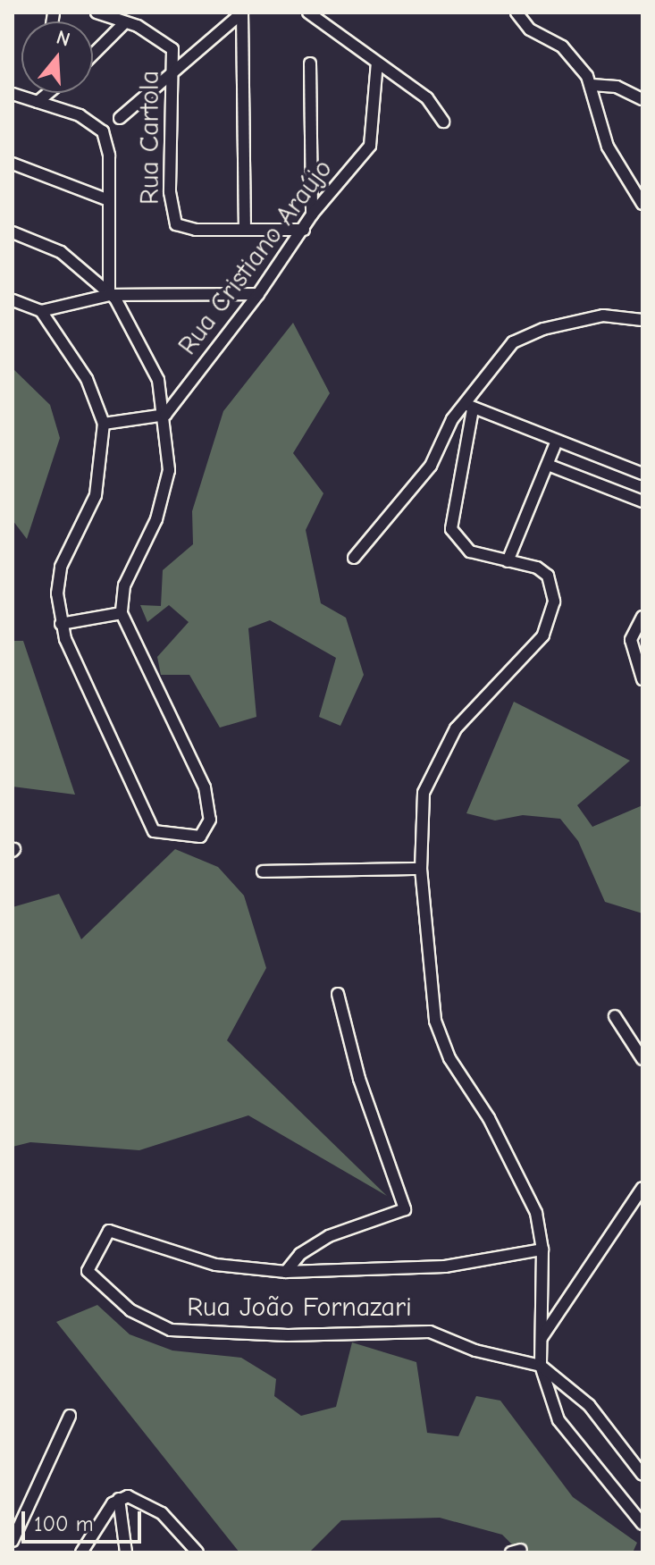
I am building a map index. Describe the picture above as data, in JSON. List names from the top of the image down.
{
  "streets": {
    "street": ["Rua Cartola", "Rua Cristiano Araújo", "Rua João Fornazari"]
  },
  "crossings": [
    ["Rua Cartola", "Rua Cristiano Araújo"]
  ],
  "scale_bar": "100 m",
  "north": "top"
}
